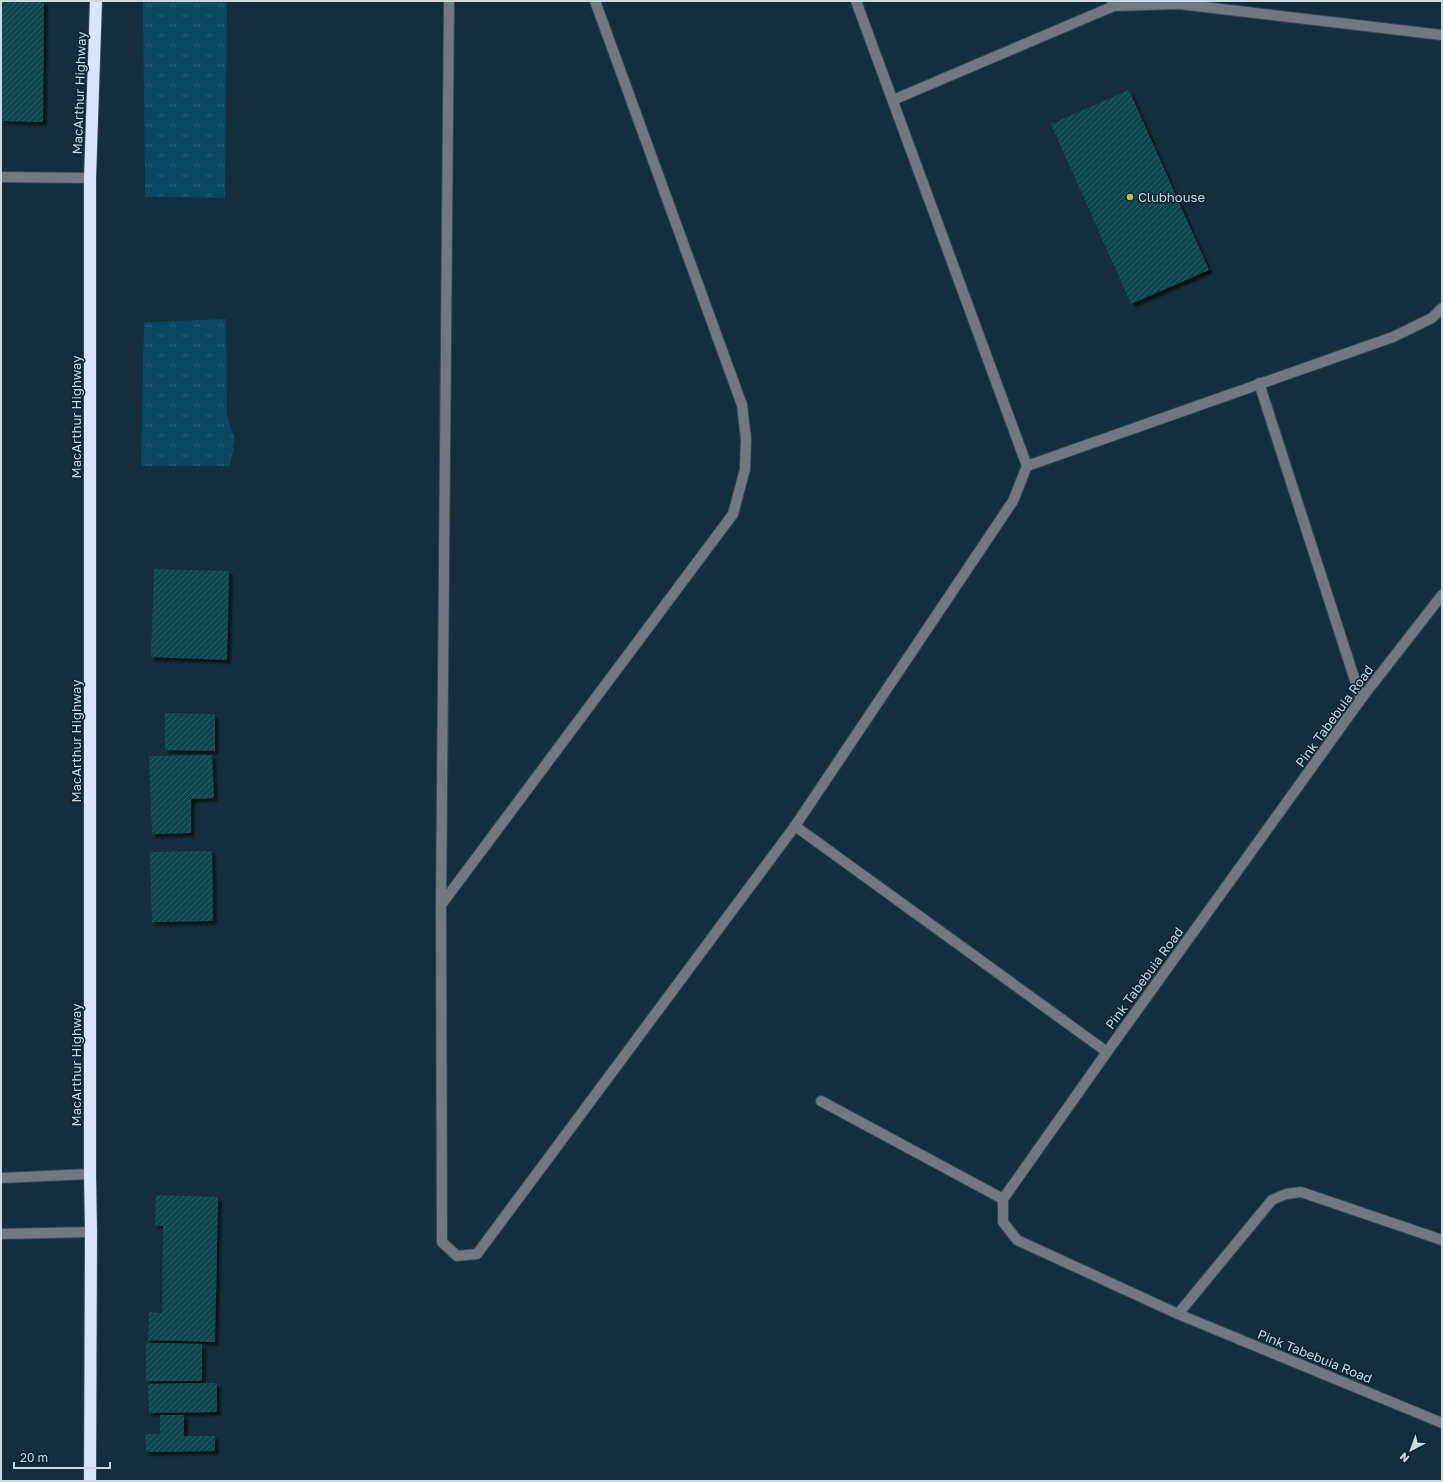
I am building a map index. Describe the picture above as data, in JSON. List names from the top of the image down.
{
  "streets": {
    "highway": ["MacArthur Highway"],
    "street": ["Pink Tabebuia Road"]
  },
  "places": ["Clubhouse"],
  "scale_bar": "20 m",
  "north": "bottom left"
}
